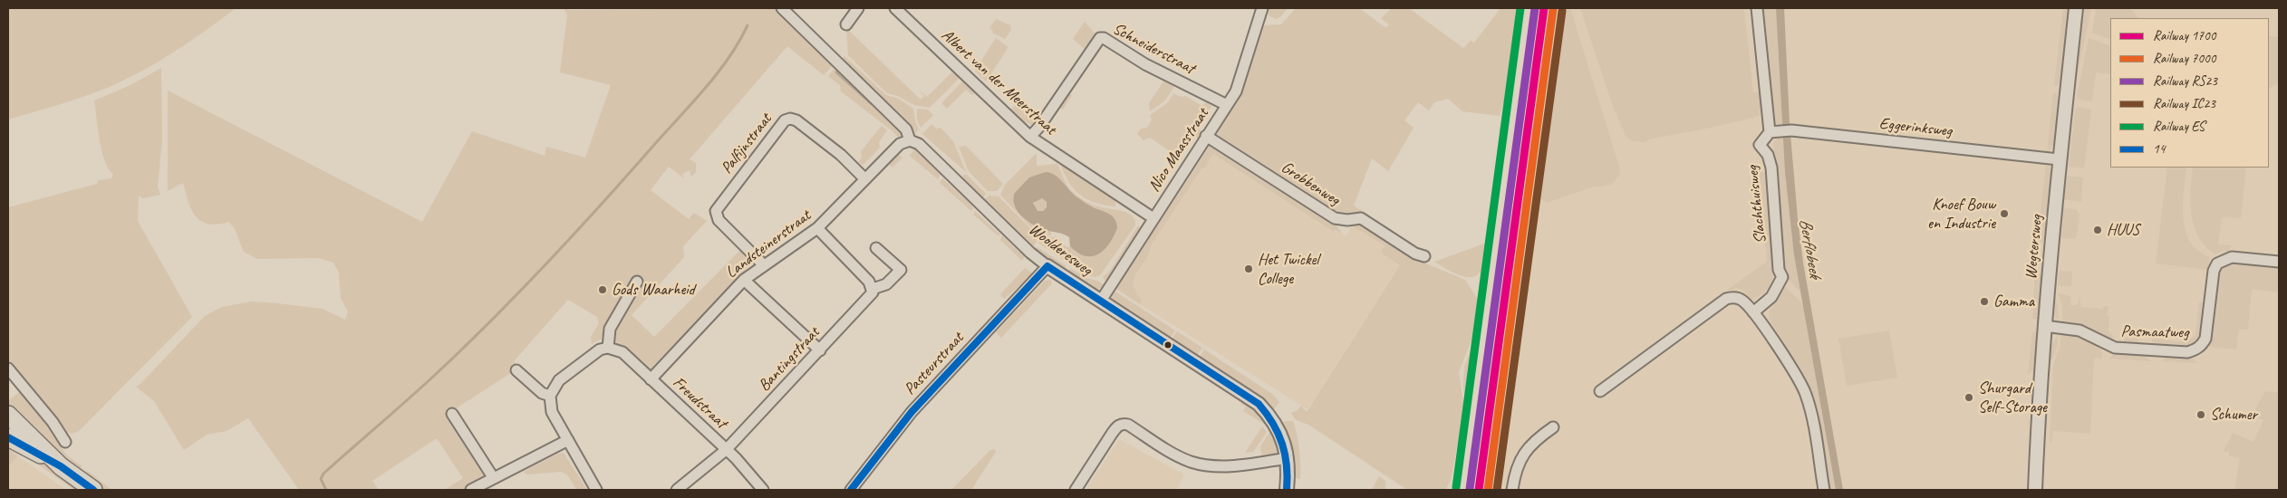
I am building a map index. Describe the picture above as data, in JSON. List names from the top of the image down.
{
  "streets": {
    "street": [
      "Schneiderstraat",
      "Albert van der Meerstraat",
      "Eggerinksweg",
      "Palfijnstraat",
      "Nico Maasstraat",
      "Grobbenweg",
      "Slachthuisweg",
      "Landsteinerstraat",
      "Wegtersweg",
      "Woolderesweg",
      "Pasmaatweg",
      "Bantingstraat",
      "Pasteurstraat",
      "Freudstraat"
    ]
  },
  "crossings": [
    ["Schneiderstraat", "Albert van der Meerstraat"],
    ["Schneiderstraat", "Nico Maasstraat"],
    ["Albert van der Meerstraat", "Nico Maasstraat"],
    ["Eggerinksweg", "Slachthuisweg"],
    ["Eggerinksweg", "Wegtersweg"],
    ["Palfijnstraat", "Landsteinerstraat"],
    ["Nico Maasstraat", "Grobbenweg"],
    ["Nico Maasstraat", "Woolderesweg"],
    ["Landsteinerstraat", "Woolderesweg"],
    ["Landsteinerstraat", "Freudstraat"],
    ["Wegtersweg", "Pasmaatweg"],
    ["Woolderesweg", "Pasteurstraat"],
    ["Bantingstraat", "Freudstraat"]
  ],
  "water": ["Berflobeek"],
  "places": [
    "Knoef Bouw en Industrie",
    "HUUS",
    "Het Twickel College",
    "Gods Waarheid",
    "Gamma",
    "Shurgard Self-Storage",
    "Schumer"
  ],
  "lines": [
    "rail line 1700",
    "rail line RS23",
    "rail line ES",
    "rail line 7000",
    "rail line IC23",
    "transit line 14"
  ],
  "legend": [
    "Railway 1700",
    "Railway 7000",
    "Railway RS23",
    "Railway IC23",
    "Railway ES",
    "14"
  ]
}
